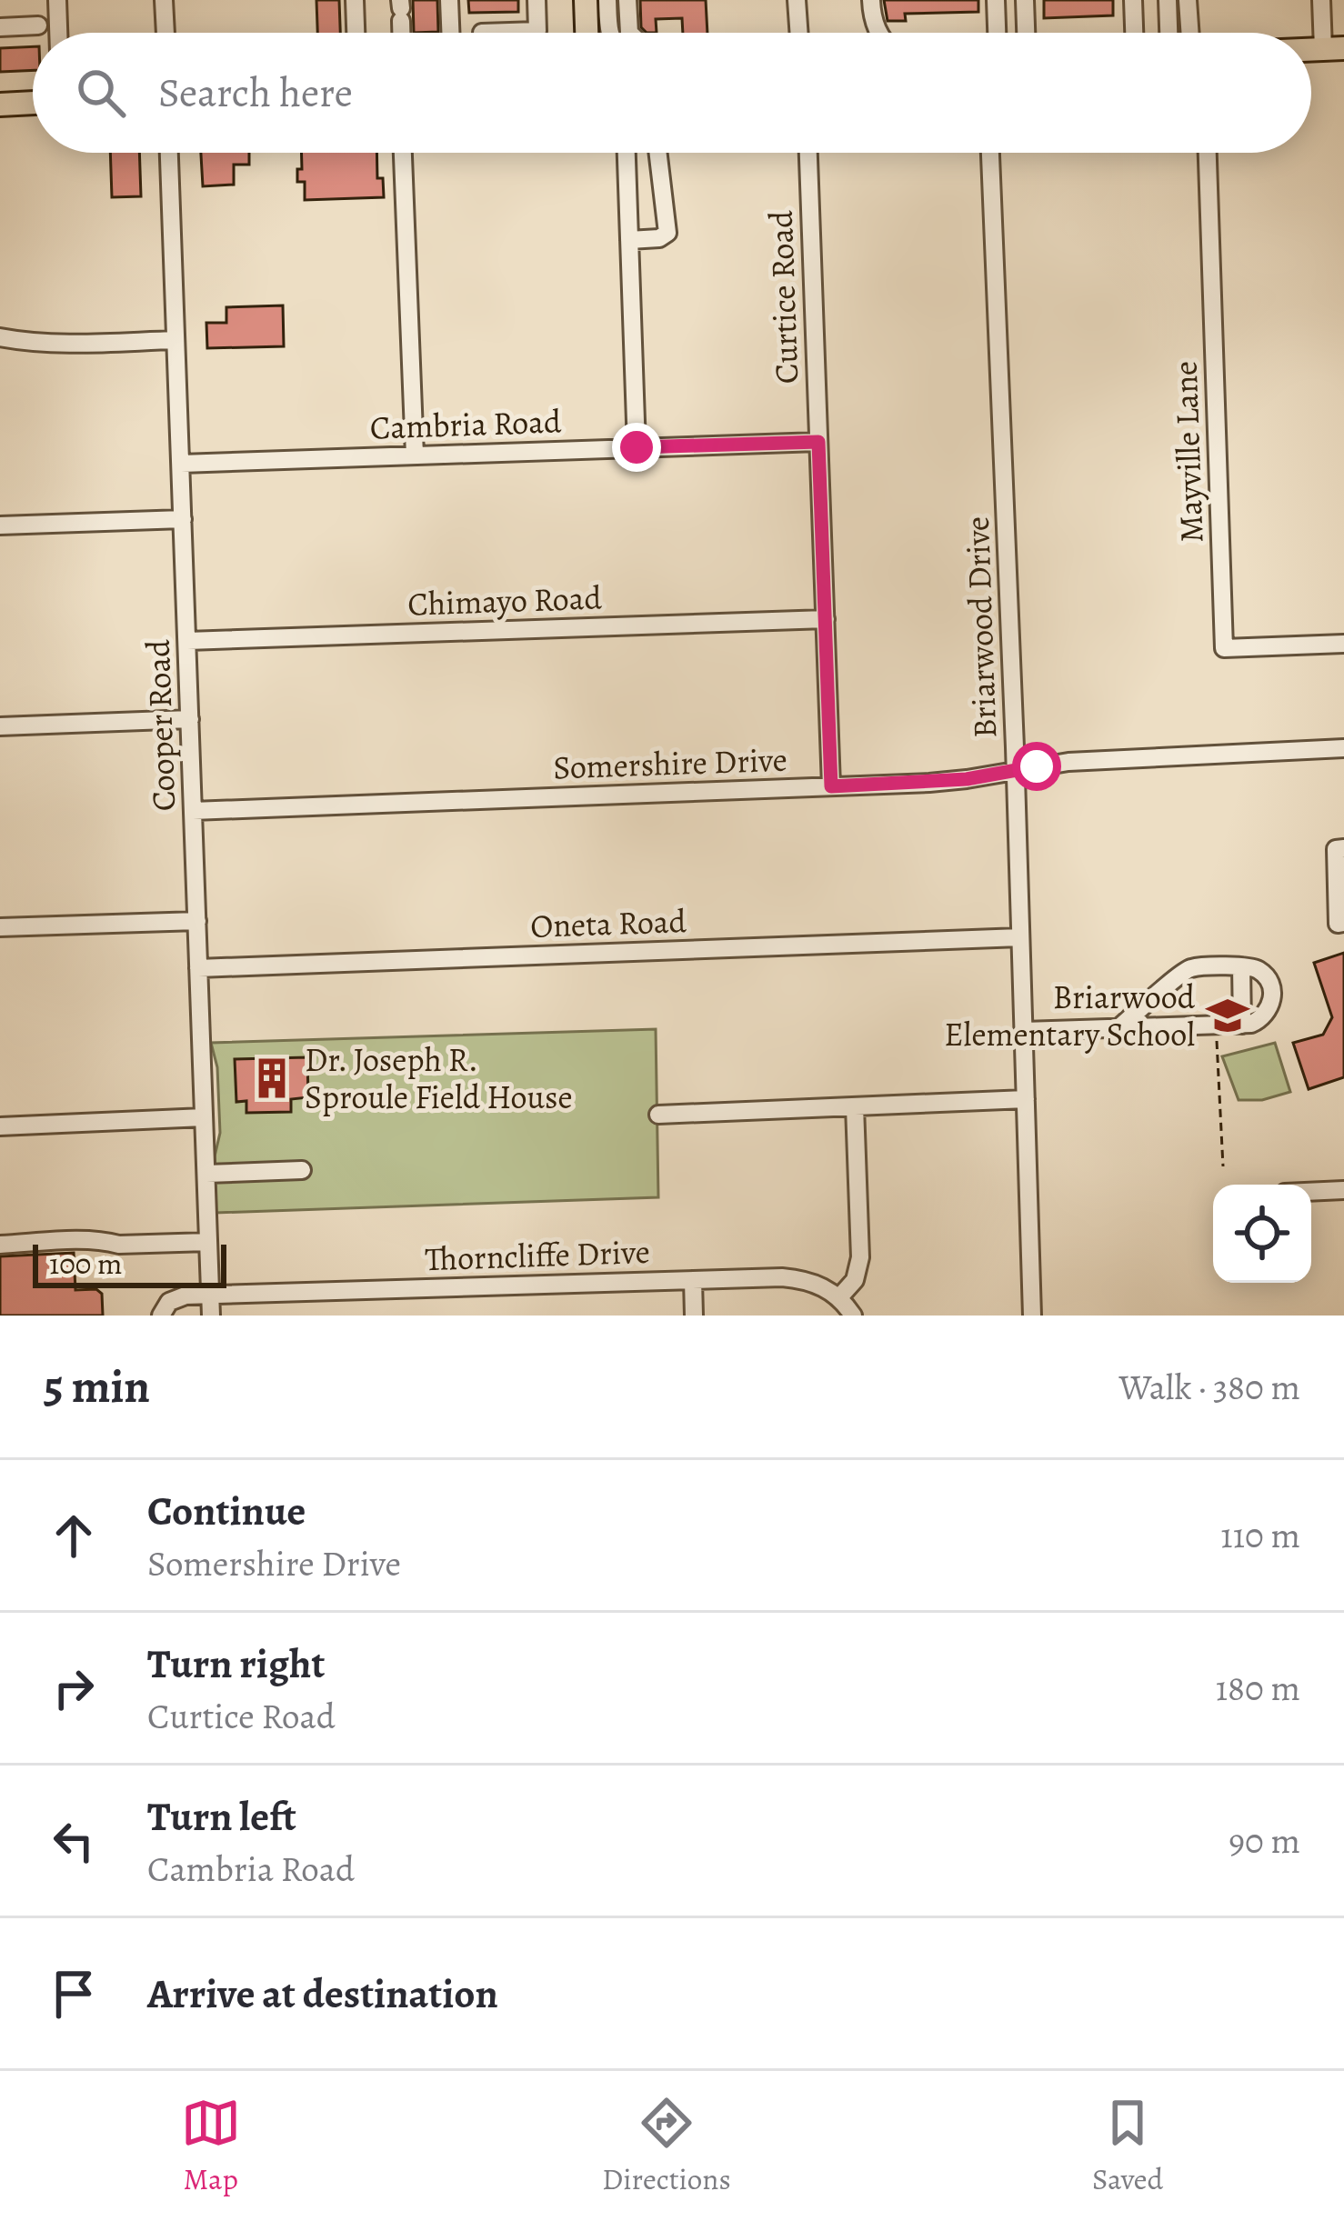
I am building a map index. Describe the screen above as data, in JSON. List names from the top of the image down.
{
  "streets": {
    "street": [
      "Curtice Road",
      "Cambria Road",
      "Mayville Lane",
      "Chimayo Road",
      "Briarwood Drive",
      "Cooper Road",
      "Somershire Drive",
      "Oneta Road",
      "Thorncliffe Drive"
    ]
  },
  "crossings": [
    ["Curtice Road", "Cambria Road"],
    ["Curtice Road", "Chimayo Road"],
    ["Curtice Road", "Somershire Drive"],
    ["Cambria Road", "Cooper Road"],
    ["Chimayo Road", "Cooper Road"],
    ["Briarwood Drive", "Somershire Drive"],
    ["Briarwood Drive", "Oneta Road"],
    ["Cooper Road", "Somershire Drive"],
    ["Cooper Road", "Oneta Road"],
    ["Cooper Road", "Thorncliffe Drive"]
  ],
  "places": {
    "school or university": ["Briarwood Elementary School"],
    "building": ["Dr. Joseph R. Sproule Field House"]
  },
  "scale_bar": "100 m",
  "page": {
    "search": "Search here",
    "scale": "100 m",
    "heading": ["5 min", "Walk · 380 m"],
    "list": [
      ["Continue", "Somershire Drive", "110 m"],
      ["Turn right", "Curtice Road", "180 m"],
      ["Turn left", "Cambria Road", "90 m"],
      "Arrive at destination"
    ],
    "nav": ["Map", "Directions", "Saved"]
  }
}
